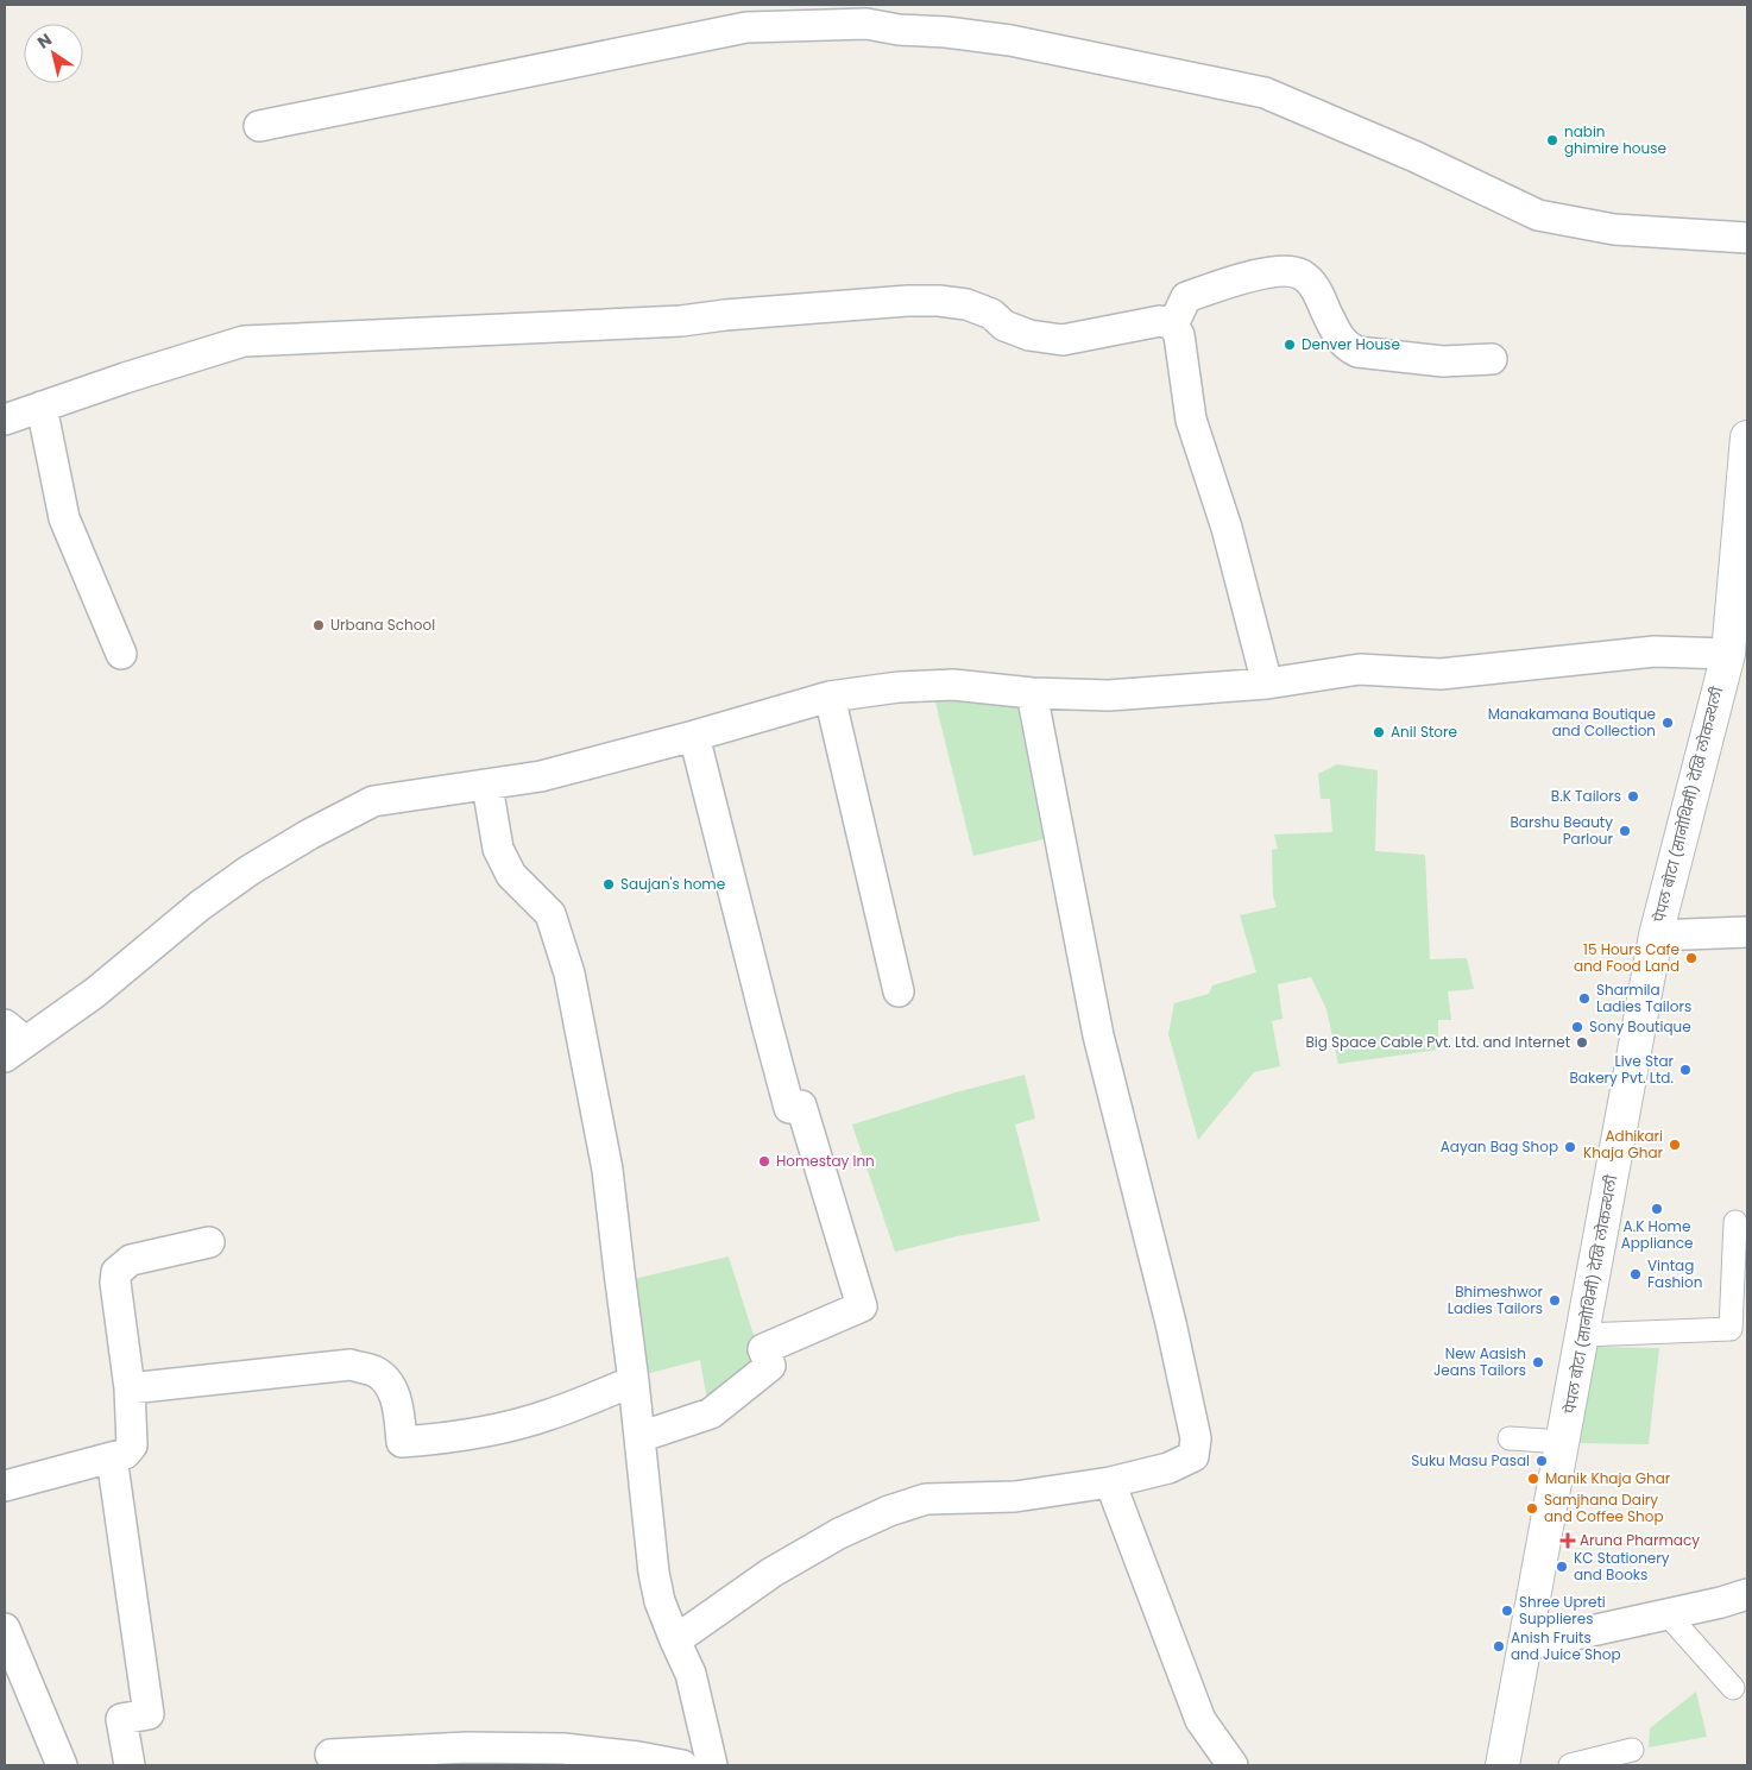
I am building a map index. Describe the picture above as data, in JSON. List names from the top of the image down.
{
  "streets": {
    "main road": ["पेपल बोटा (सानोथिमी) देखि लोकन्थली"]
  },
  "places": {
    "other": [
      "nabin ghimire house",
      "Denver House",
      "Urbana School",
      "Manakamana Boutique and Collection",
      "Anil Store",
      "B.K Tailors",
      "Barshu Beauty Parlour",
      "Saujan's home",
      "15 Hours Cafe and Food Land",
      "Sharmila Ladies Tailors",
      "Sony Boutique",
      "Big Space Cable Pvt. Ltd. and Internet",
      "Live Star Bakery Pvt. Ltd.",
      "Adhikari Khaja Ghar",
      "Aayan Bag Shop",
      "Homestay Inn",
      "A.K Home Appliance",
      "Vintag Fashion",
      "Bhimeshwor Ladies Tailors",
      "New Aasish Jeans Tailors",
      "Suku Masu Pasal",
      "Manik Khaja Ghar",
      "Samjhana Dairy and Coffee Shop",
      "KC Stationery and Books",
      "Shree Upreti Supplieres",
      "Anish Fruits and Juice Shop"
    ],
    "health": ["Aruna Pharmacy"]
  },
  "north": "top left"
}
